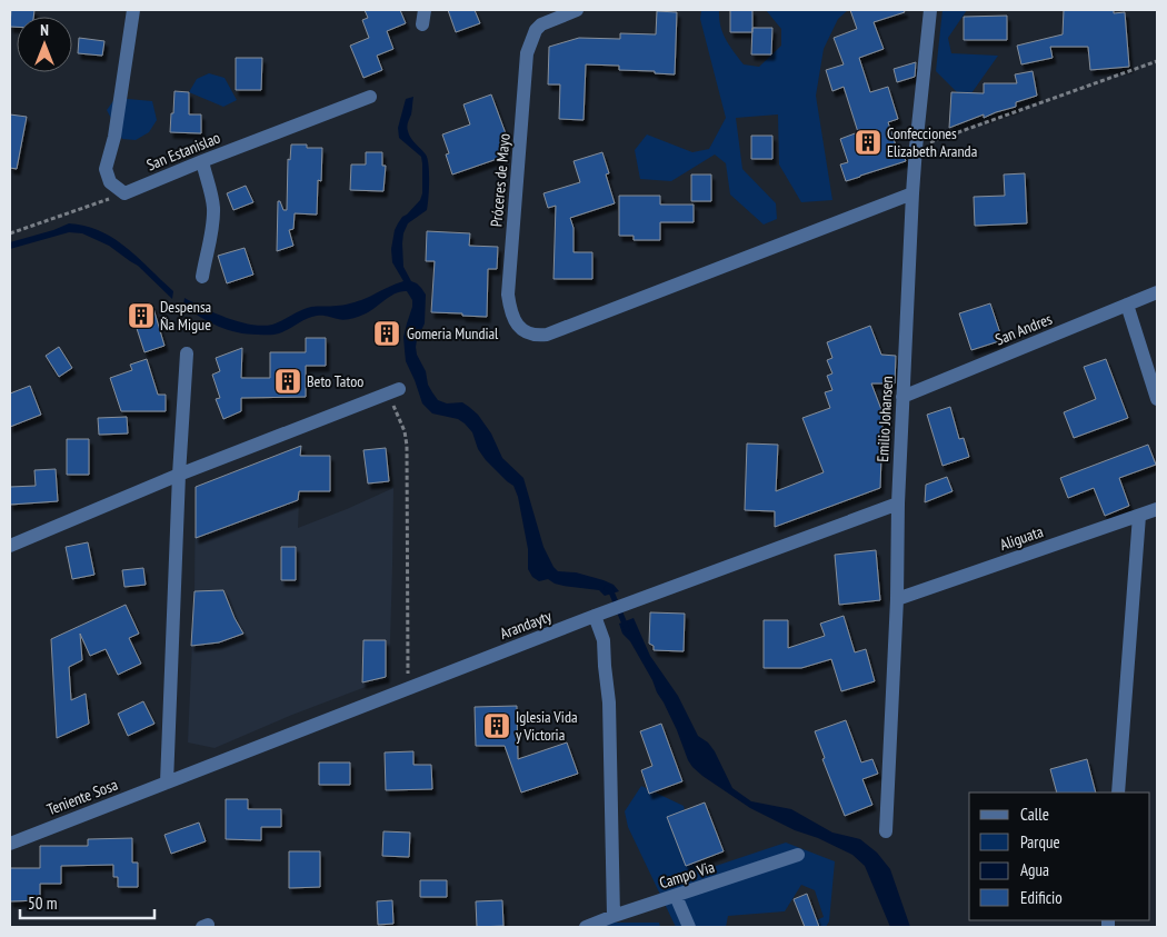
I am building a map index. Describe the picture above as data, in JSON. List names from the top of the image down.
{
  "streets": {
    "street": [
      "San Estanislao",
      "Próceres de Mayo",
      "San Andres",
      "Emilio Johansen",
      "Aliguata",
      "Arandayty",
      "Teniente Sosa",
      "Campo Via"
    ]
  },
  "crossings": [
    ["Próceres de Mayo", "Emilio Johansen"],
    ["San Andres", "Emilio Johansen"],
    ["Emilio Johansen", "Aliguata"],
    ["Emilio Johansen", "Arandayty"],
    ["Arandayty", "Teniente Sosa"]
  ],
  "places": {
    "building": [
      "Confecciones Elizabeth Aranda",
      "Despensa Ña Migue",
      "Gomeria Mundial",
      "Beto Tatoo",
      "Iglesia Vida y Victoria"
    ]
  },
  "legend": [
    "Calle",
    "Parque",
    "Agua",
    "Edificio"
  ],
  "scale_bar": "50 m",
  "north": "top"
}
